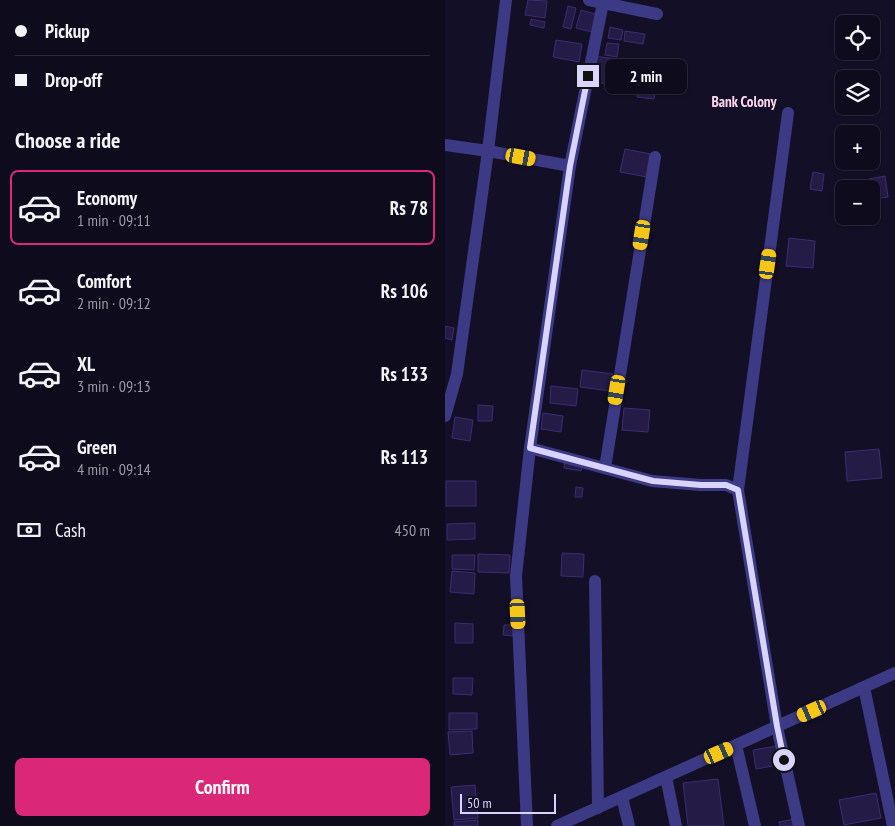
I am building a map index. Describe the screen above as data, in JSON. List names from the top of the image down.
{
  "districts": ["Bank Colony"],
  "scale_bar": "50 m",
  "page": {
    "banner": ["Pickup", "Drop-off"],
    "map_buttons": ["+", "−"],
    "bubble": "2 min",
    "heading": "Choose a ride",
    "list": [
      {
        "name": "Economy",
        "note": "1 min · 09:11",
        "value": "Rs 78"
      },
      {
        "name": "Comfort",
        "note": "2 min · 09:12",
        "value": "Rs 106"
      },
      {
        "name": "XL",
        "note": "3 min · 09:13",
        "value": "Rs 133"
      },
      {
        "name": "Green",
        "note": "4 min · 09:14",
        "value": "Rs 113"
      }
    ],
    "pay": ["Cash", "450 m"],
    "buttons": "Confirm",
    "scale": "50 m"
  }
}
